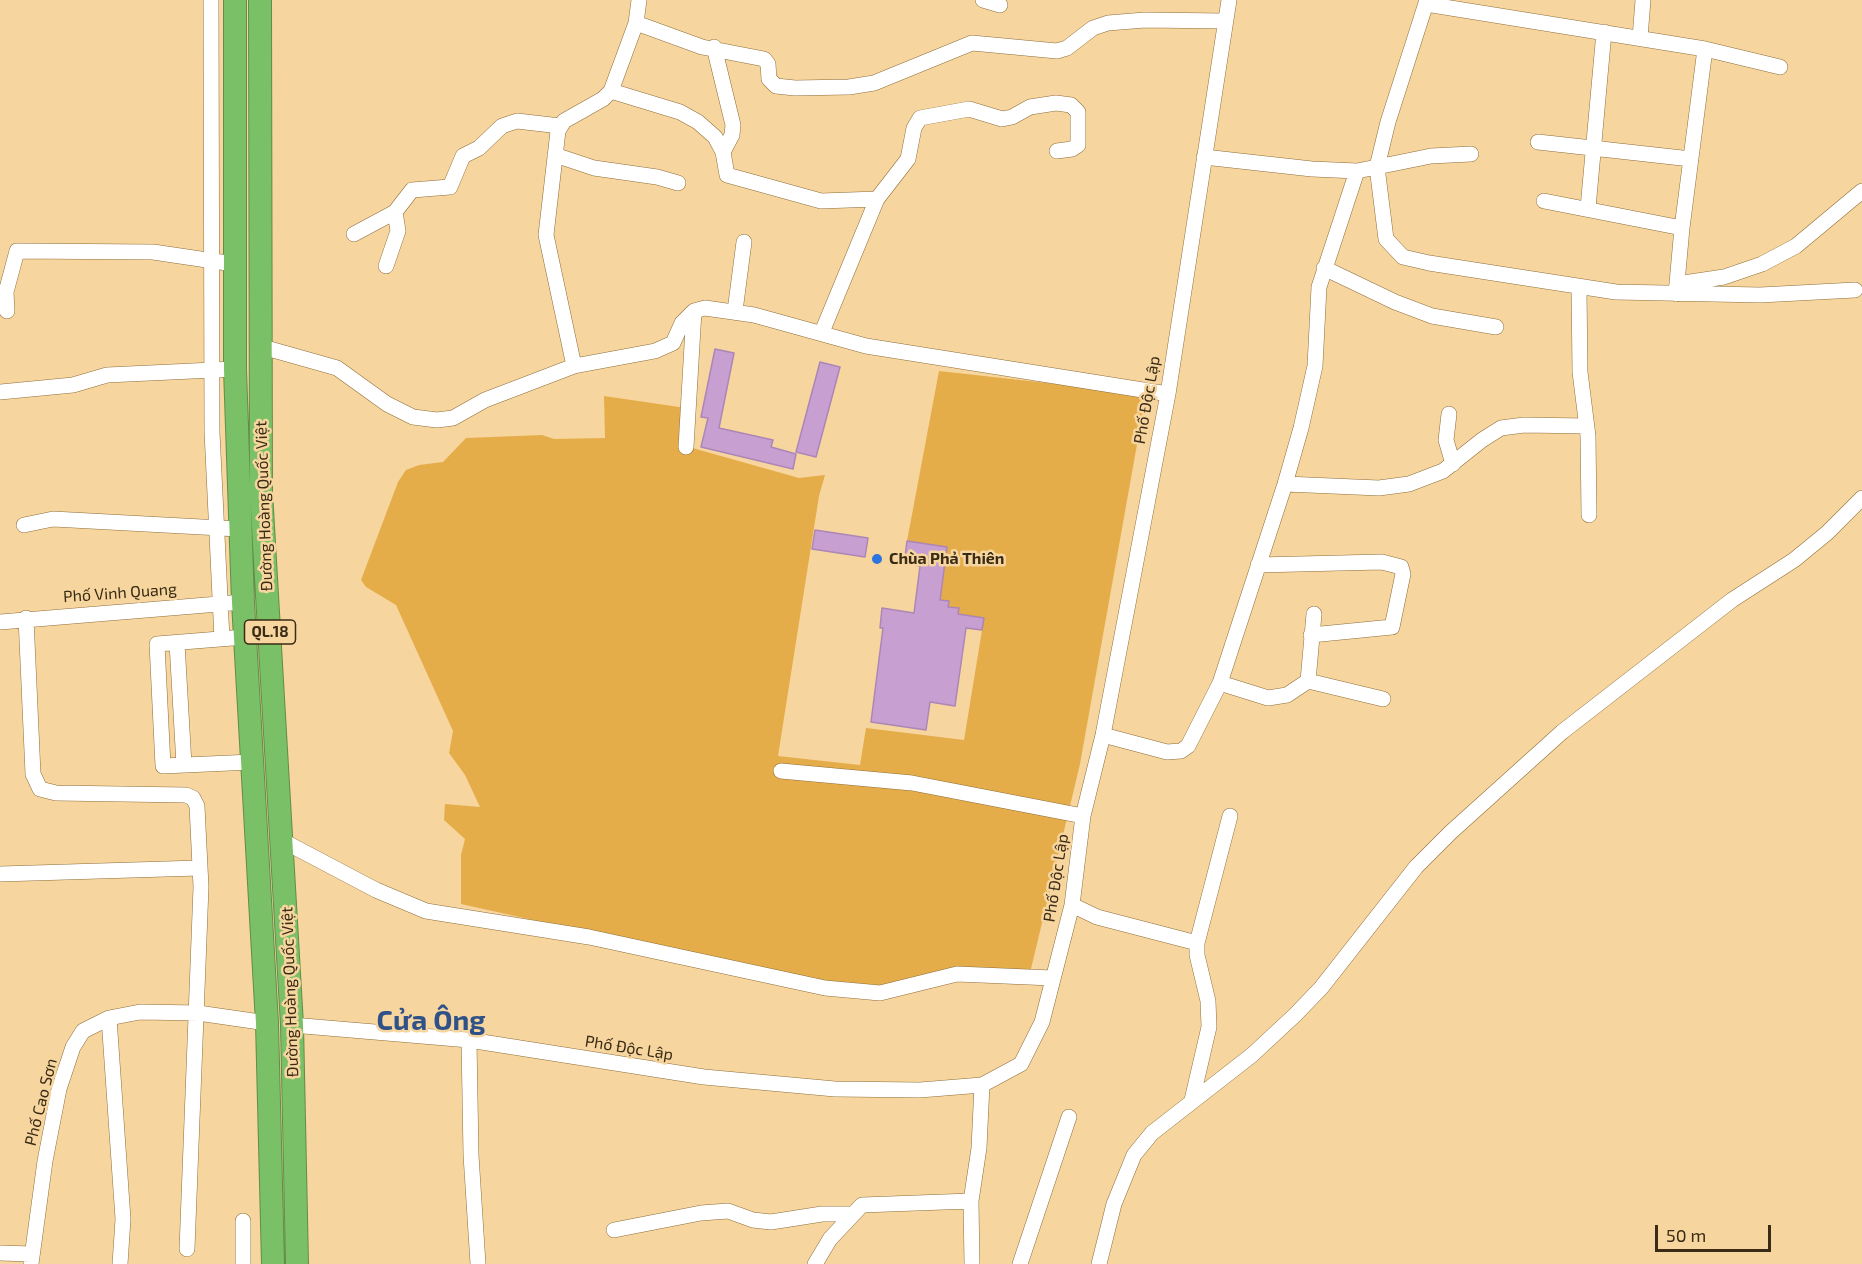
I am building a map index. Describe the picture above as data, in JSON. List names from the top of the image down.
{
  "streets": {
    "highway": ["Đường Hoàng Quốc Việt", "QL.18"],
    "street": ["Phố Độc Lập", "Phố Vinh Quang", "Phố Cao Sơn"]
  },
  "crossings": [
    ["Phố Độc Lập", "Đường Hoàng Quốc Việt"],
    ["Đường Hoàng Quốc Việt", "Phố Vinh Quang"],
    ["Đường Hoàng Quốc Việt", "Phố Cao Sơn"]
  ],
  "districts": ["Cửa Ông"],
  "places": ["Chùa Phả Thiên"],
  "scale_bar": "50 m"
}
